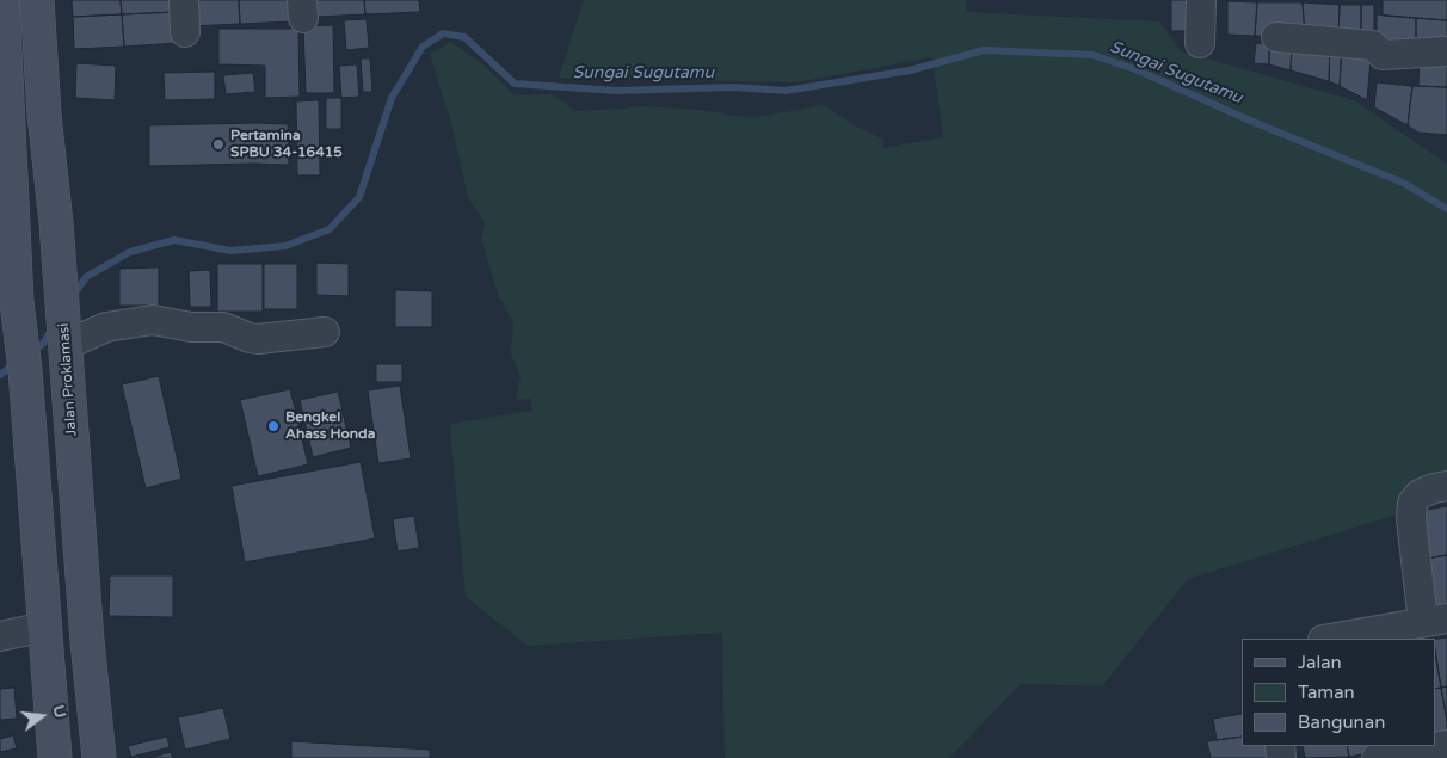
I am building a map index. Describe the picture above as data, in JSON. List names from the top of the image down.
{
  "streets": {
    "street": ["Jalan Proklamasi"]
  },
  "water": ["Sungai Sugutamu"],
  "places": ["Pertamina SPBU 34-16415", "Bengkel Ahass Honda"],
  "legend": ["Jalan", "Taman", "Bangunan"],
  "north": "right"
}
